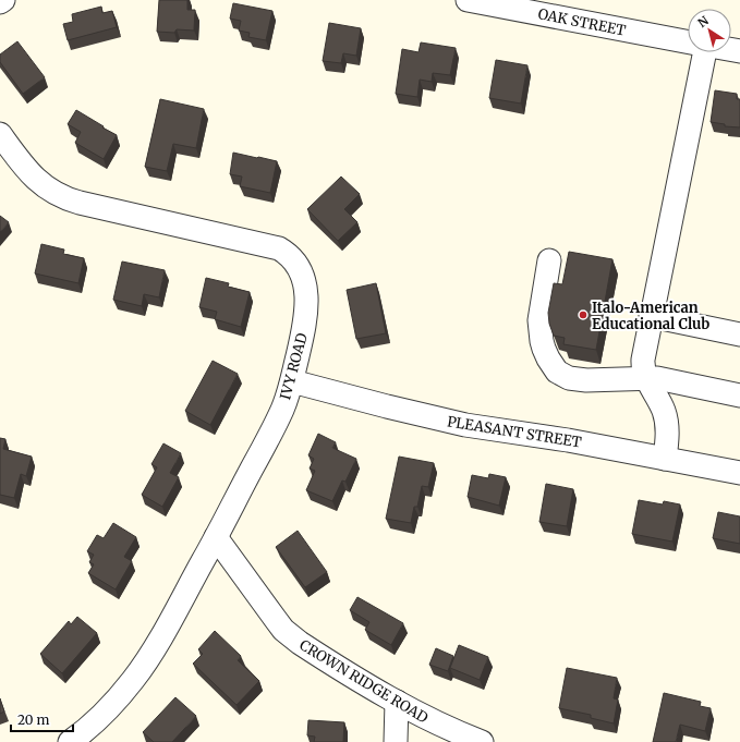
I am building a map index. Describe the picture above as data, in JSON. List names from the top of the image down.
{
  "streets": {
    "street": [
      "OAK STREET",
      "IVY ROAD",
      "PLEASANT STREET",
      "CROWN RIDGE ROAD"
    ]
  },
  "crossings": [
    ["IVY ROAD", "PLEASANT STREET"],
    ["IVY ROAD", "CROWN RIDGE ROAD"]
  ],
  "places": ["Italo-American Educational Club"],
  "scale_bar": "20 m",
  "north": "top left"
}
